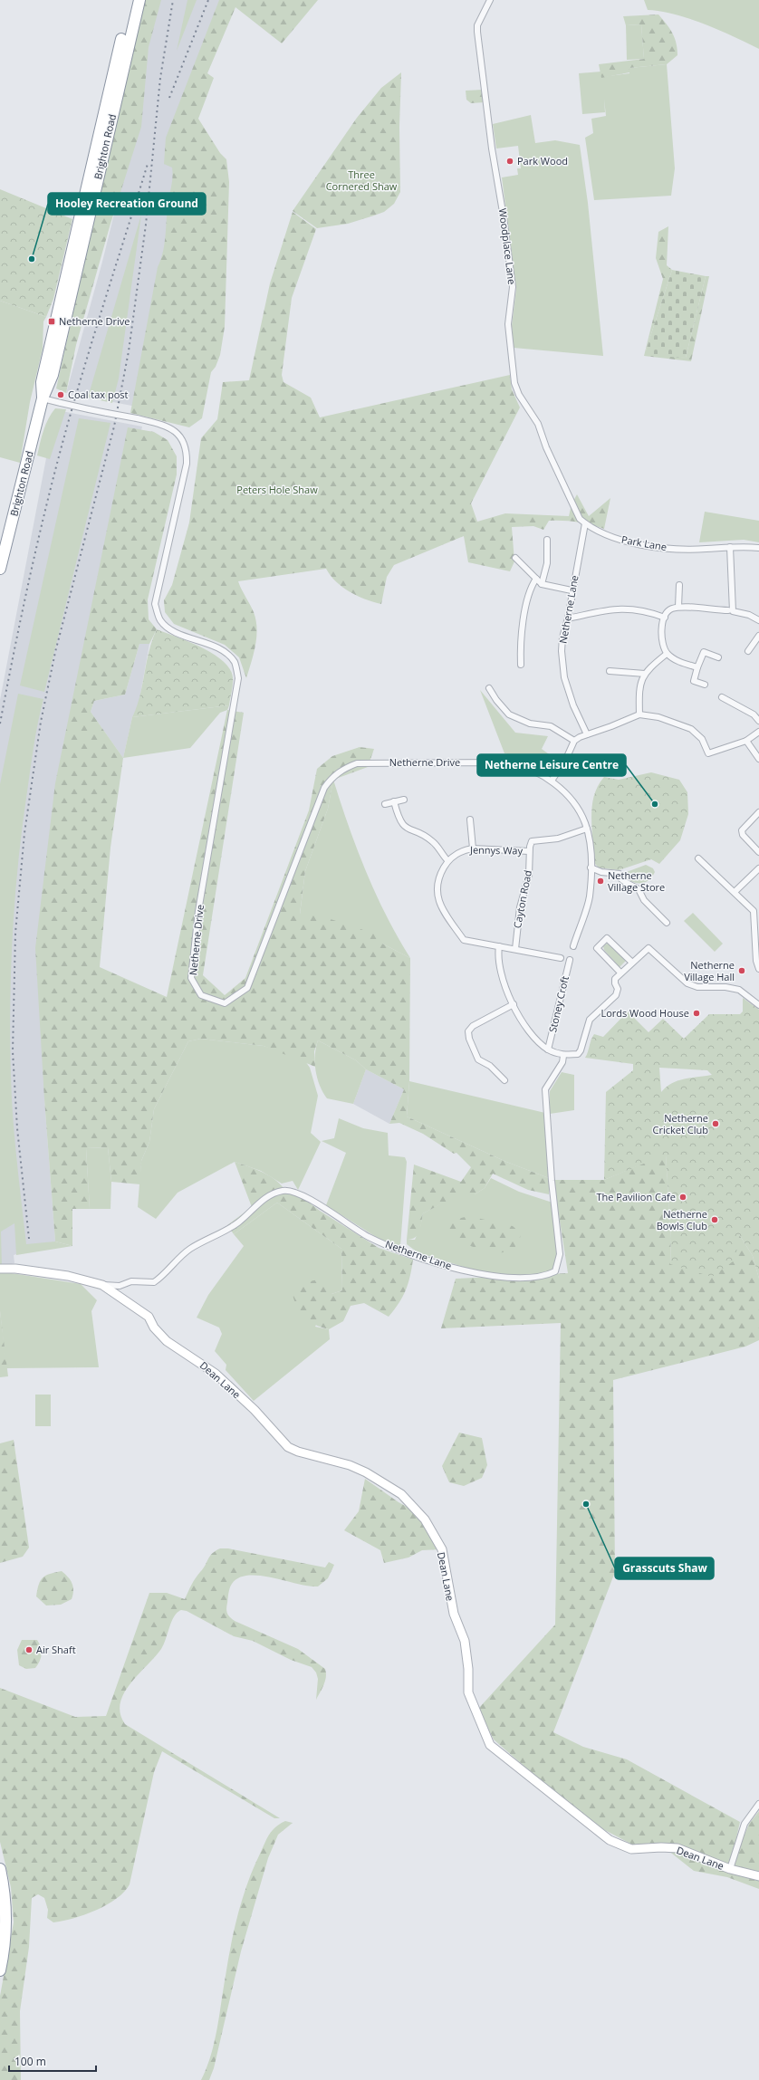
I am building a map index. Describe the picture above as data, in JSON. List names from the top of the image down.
{
  "streets": {
    "highway": ["Brighton Road"],
    "street": [
      "Woodplace Lane",
      "Park Lane",
      "Netherne Lane",
      "Netherne Drive",
      "Jennys Way",
      "Cayton Road",
      "Stoney Croft",
      "Dean Lane"
    ]
  },
  "crossings": [
    ["Brighton Road", "Netherne Drive"],
    ["Woodplace Lane", "Park Lane"],
    ["Woodplace Lane", "Netherne Lane"],
    ["Park Lane", "Netherne Lane"],
    ["Netherne Lane", "Dean Lane"],
    ["Jennys Way", "Cayton Road"]
  ],
  "parks": ["Three Cornered Shaw", "Peters Hole Shaw"],
  "places": {
    "other": [
      "Park Wood",
      "Hooley Recreation Ground",
      "Coal tax post",
      "Netherne Leisure Centre",
      "Netherne Village Store",
      "Netherne Village Hall",
      "Lords Wood House",
      "Netherne Cricket Club",
      "The Pavilion Cafe",
      "Netherne Bowls Club",
      "Grasscuts Shaw",
      "Air Shaft"
    ],
    "transit": ["Netherne Drive"]
  },
  "scale_bar": "100 m"
}
